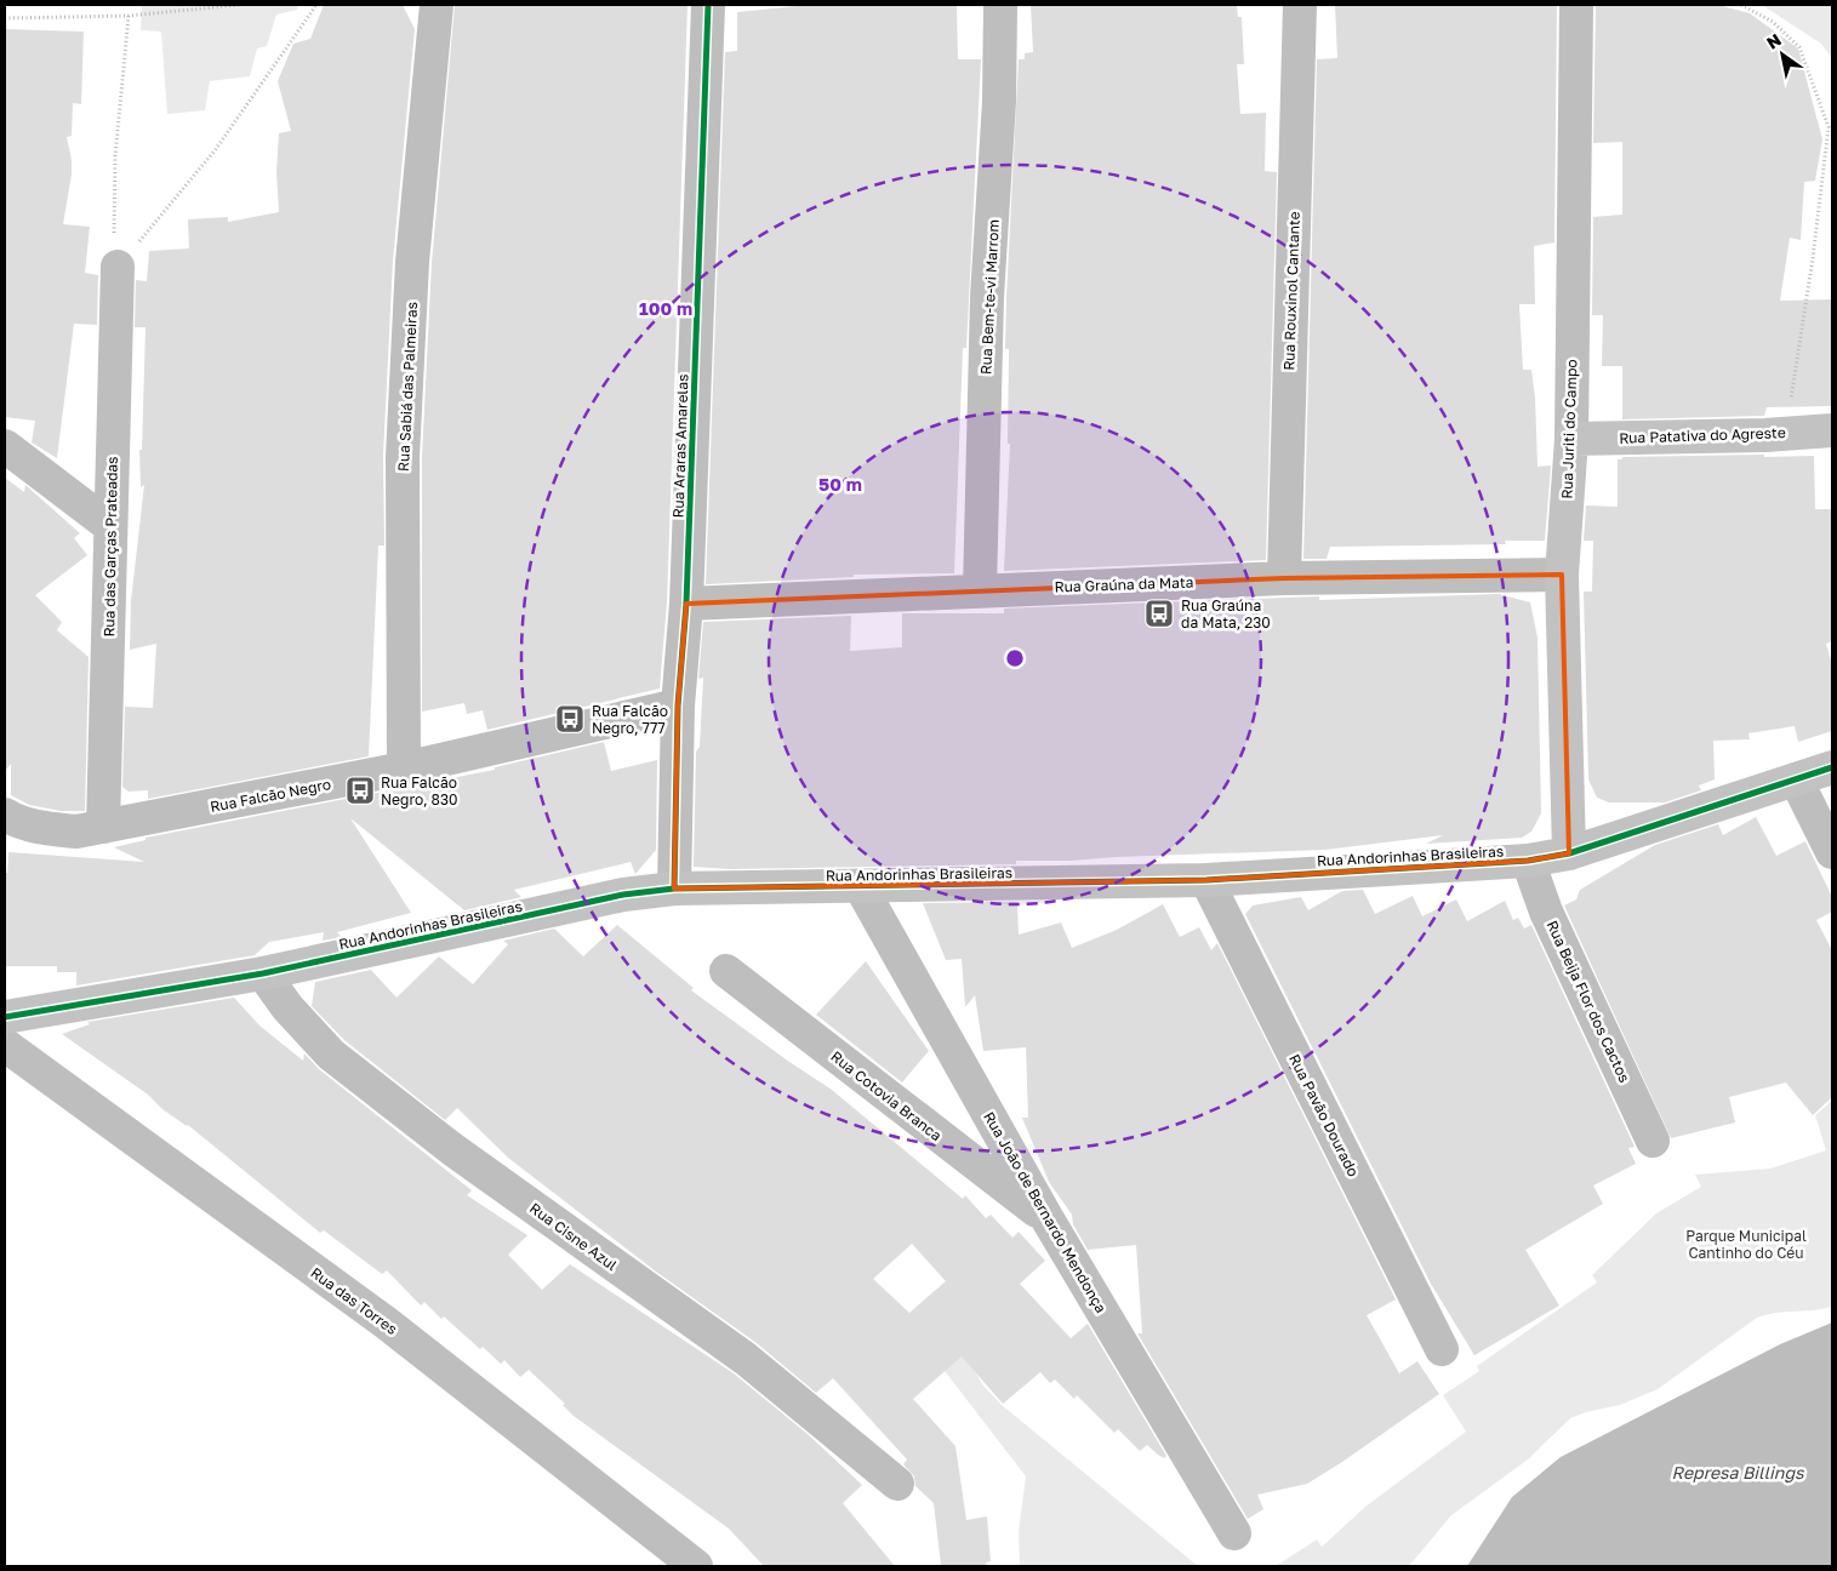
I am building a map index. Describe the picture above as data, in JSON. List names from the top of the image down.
{
  "streets": {
    "street": [
      "Rua Rouxinol Cantante",
      "Rua Bem-te-vi Marrom",
      "Rua Sabiá das Palmeiras",
      "Rua Juriti do Campo",
      "Rua Patativa do Agreste",
      "Rua Araras Amarelas",
      "Rua das Garças Prateadas",
      "Rua Graúna da Mata",
      "Rua Falcão Negro",
      "Rua Andorinhas Brasileiras",
      "Rua Beija Flor dos Cactos",
      "Rua Cotovia Branca",
      "Rua Pavão Dourado",
      "Rua João de Bernardo Mendonça",
      "Rua Cisne Azul",
      "Rua das Torres"
    ]
  },
  "crossings": [
    ["Rua Rouxinol Cantante", "Rua Graúna da Mata"],
    ["Rua Bem-te-vi Marrom", "Rua Graúna da Mata"],
    ["Rua Sabiá das Palmeiras", "Rua Falcão Negro"],
    ["Rua Juriti do Campo", "Rua Patativa do Agreste"],
    ["Rua Juriti do Campo", "Rua Graúna da Mata"],
    ["Rua Juriti do Campo", "Rua Andorinhas Brasileiras"],
    ["Rua Araras Amarelas", "Rua Graúna da Mata"],
    ["Rua Araras Amarelas", "Rua Falcão Negro"],
    ["Rua Araras Amarelas", "Rua Andorinhas Brasileiras"],
    ["Rua das Garças Prateadas", "Rua Falcão Negro"],
    ["Rua Andorinhas Brasileiras", "Rua Beija Flor dos Cactos"],
    ["Rua Andorinhas Brasileiras", "Rua Pavão Dourado"],
    ["Rua Andorinhas Brasileiras", "Rua João de Bernardo Mendonça"],
    ["Rua Andorinhas Brasileiras", "Rua Cisne Azul"],
    ["Rua Cotovia Branca", "Rua João de Bernardo Mendonça"]
  ],
  "water": ["Represa Billings"],
  "parks": ["Parque Municipal Cantinho do Céu"],
  "places": {
    "bus stop": ["Rua Graúna da Mata, 230", "Rua Falcão Negro, 777", "Rua Falcão Negro, 830"]
  },
  "north": "top left",
  "rings": ["100 m", "50 m"]
}
